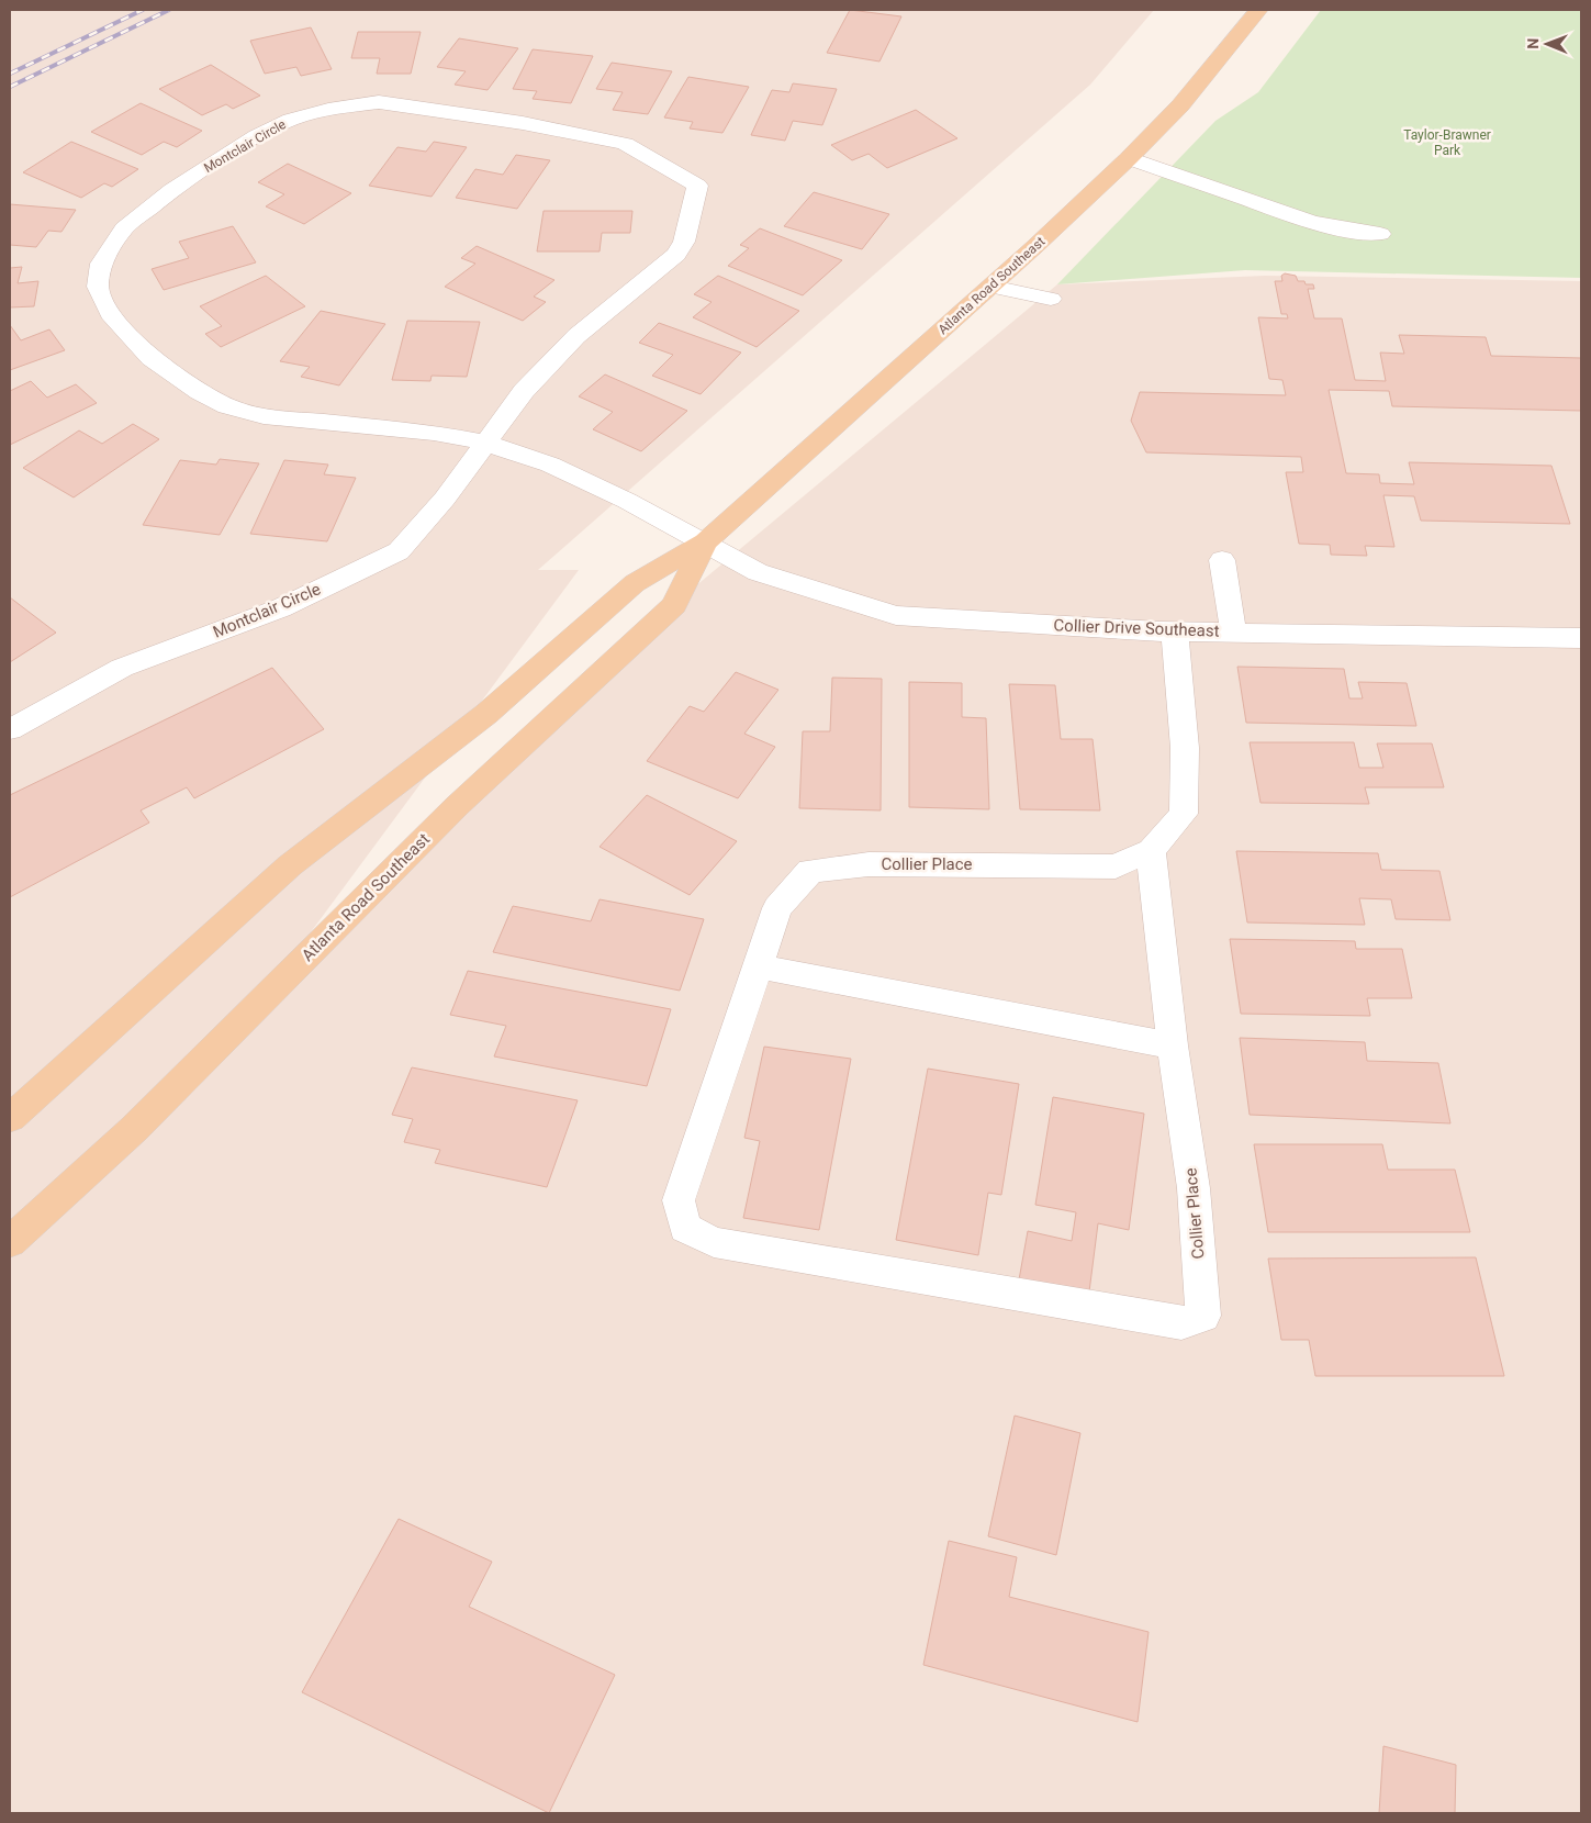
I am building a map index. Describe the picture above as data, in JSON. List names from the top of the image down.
{
  "streets": {
    "main road": ["Atlanta Road Southeast"],
    "street": ["Montclair Circle", "Collier Drive Southeast", "Collier Place"]
  },
  "crossings": [
    ["Montclair Circle", "Atlanta Road Southeast"],
    ["Montclair Circle", "Collier Drive Southeast"],
    ["Atlanta Road Southeast", "Collier Drive Southeast"],
    ["Collier Drive Southeast", "Collier Place"]
  ],
  "parks": ["Taylor-Brawner Park"],
  "north": "left"
}
